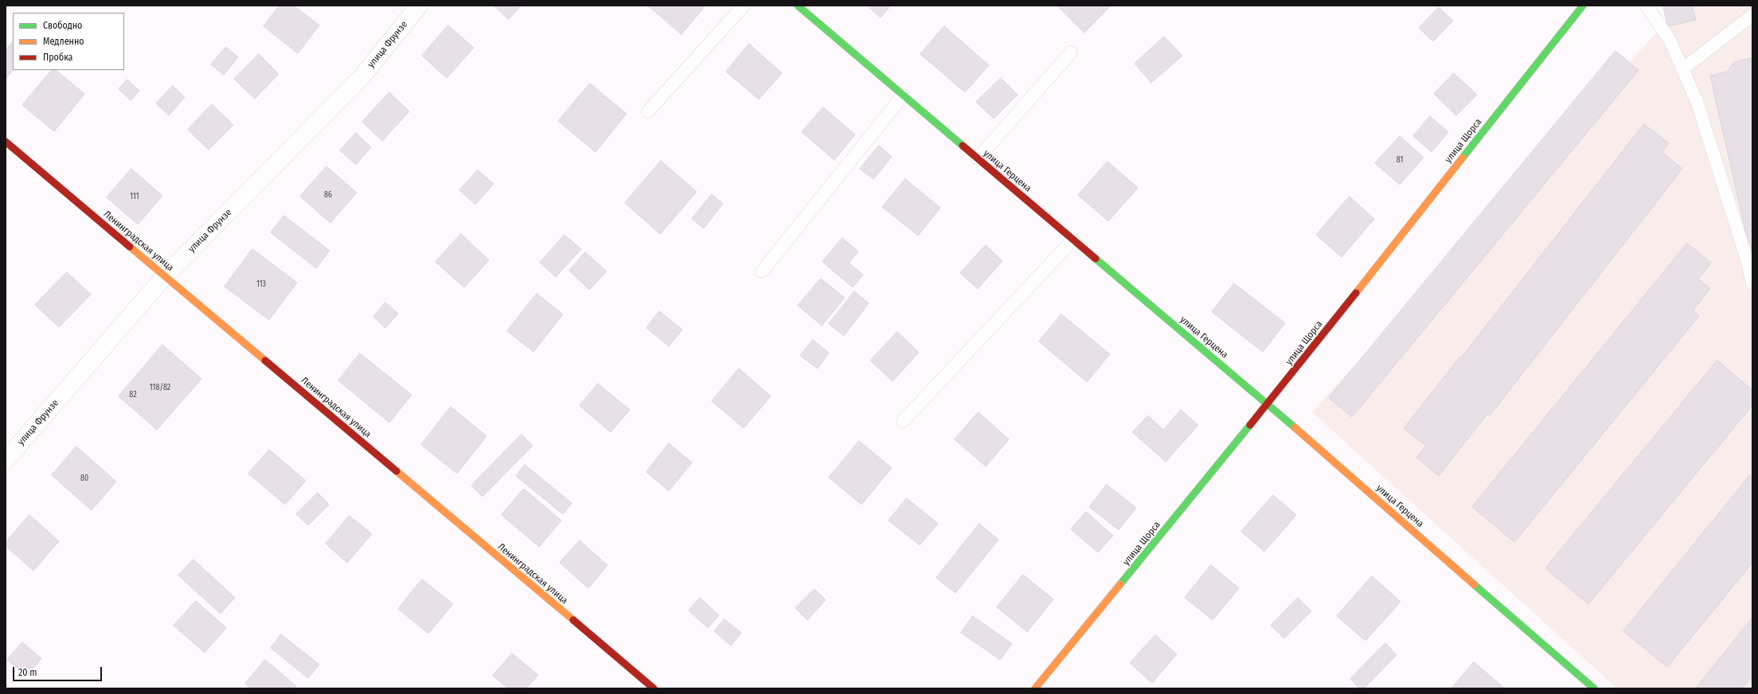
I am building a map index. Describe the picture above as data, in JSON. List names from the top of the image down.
{
  "streets": {
    "street": [
      "улица Фрунзе",
      "улица Щорса",
      "улица Герцена",
      "Ленинградская улица"
    ]
  },
  "crossings": [
    ["улица Фрунзе", "Ленинградская улица"],
    ["улица Щорса", "улица Герцена"]
  ],
  "house_numbers": [
    "81",
    "86",
    "111",
    "113",
    "118/82",
    "82",
    "80"
  ],
  "legend": ["Свободно", "Медленно", "Пробка"],
  "scale_bar": "20 m"
}
